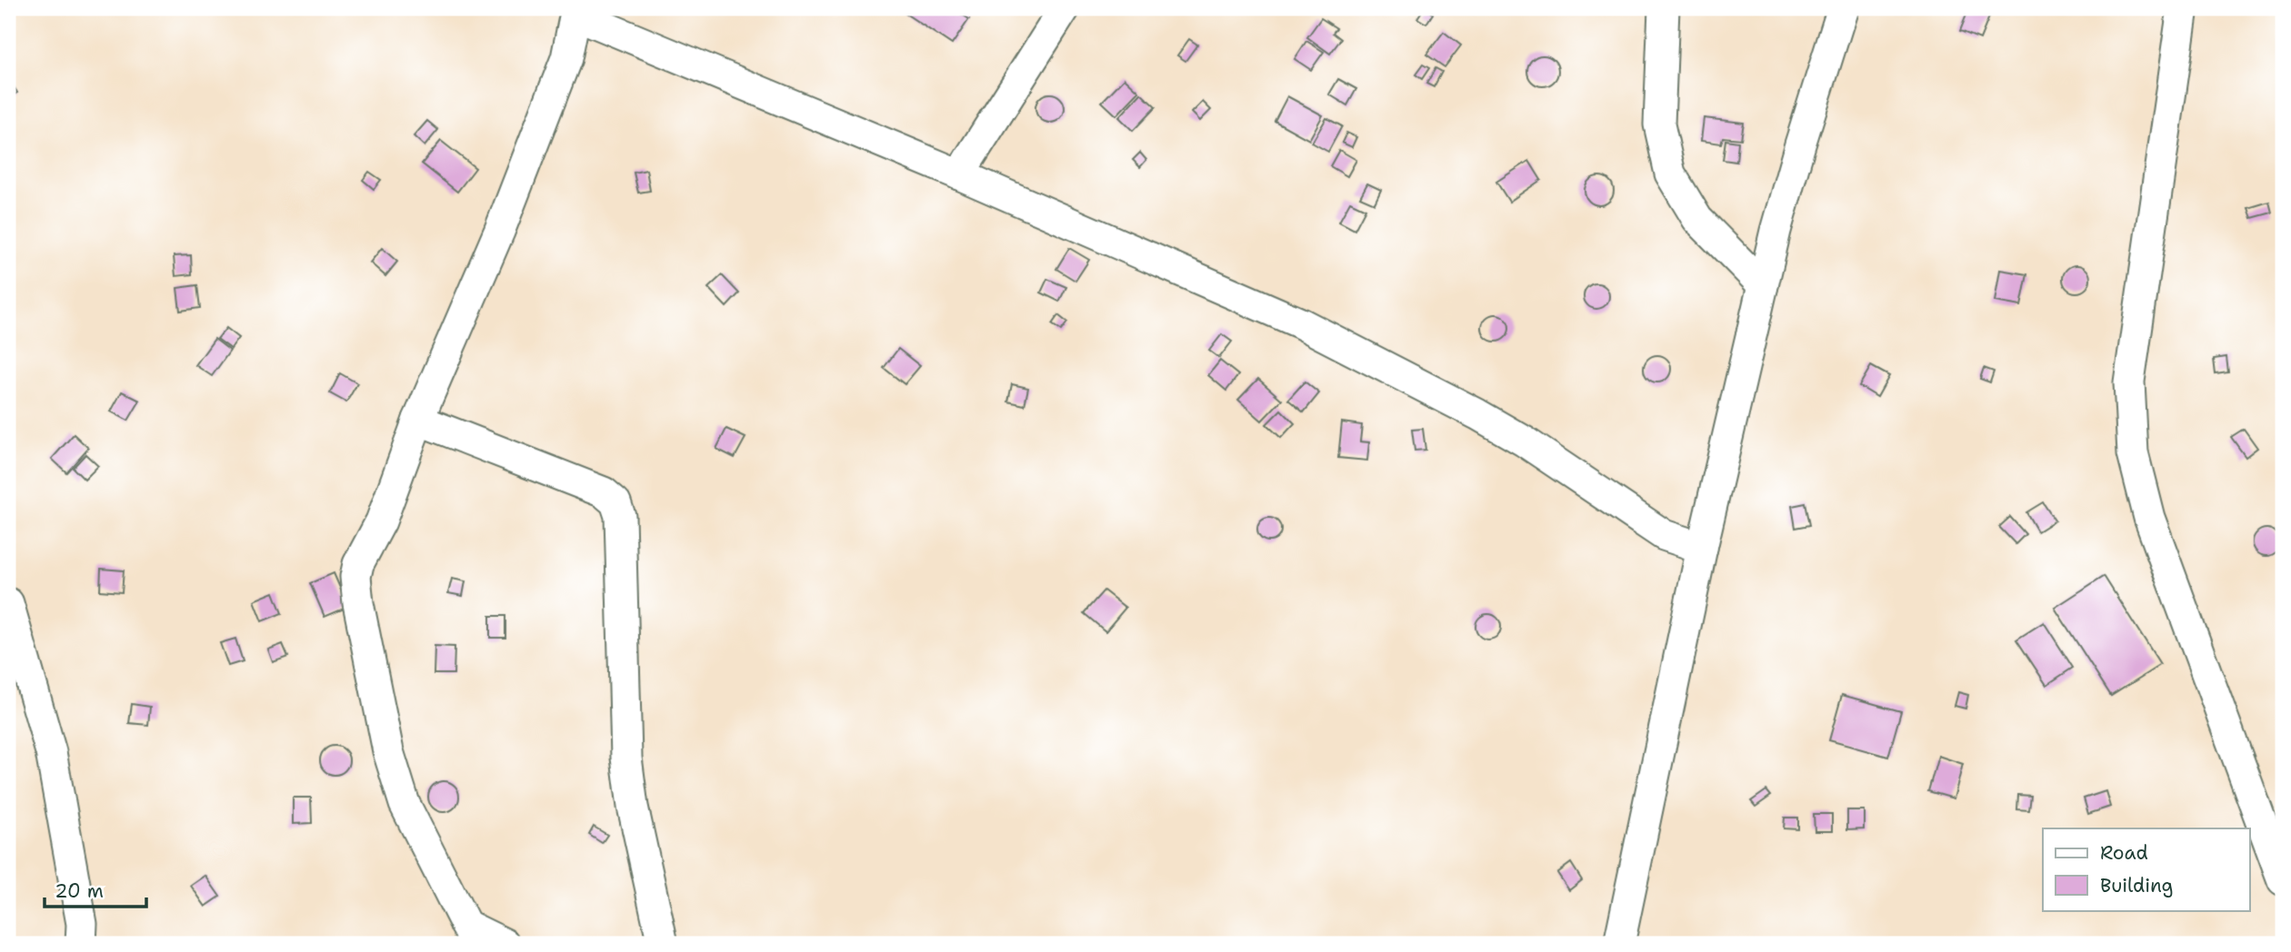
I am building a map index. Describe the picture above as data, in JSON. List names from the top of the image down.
{
  "legend": ["Road", "Building"],
  "scale_bar": "20 m"
}
